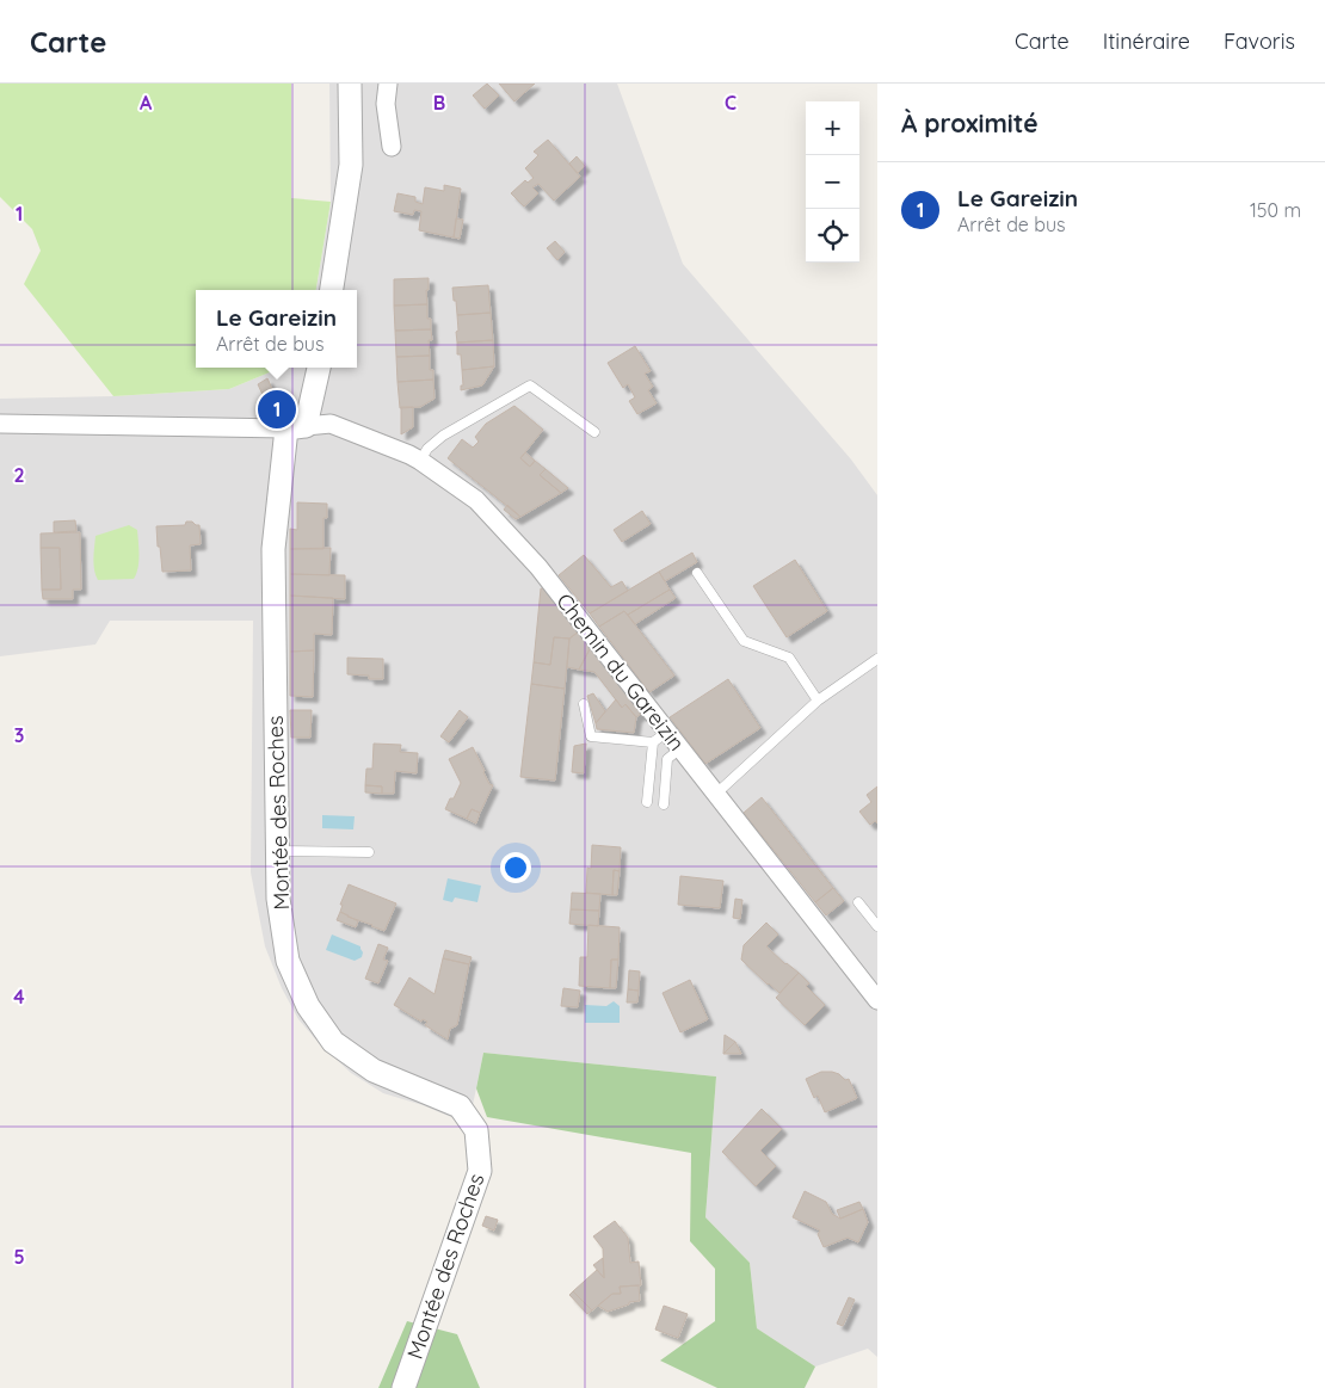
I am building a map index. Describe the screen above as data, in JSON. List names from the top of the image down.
{
  "streets": {
    "street": ["Chemin du Gareizin", "Montée des Roches"]
  },
  "crossings": [
    ["Chemin du Gareizin", "Montée des Roches"]
  ],
  "page": {
    "header": "Carte",
    "nav": ["Carte", "Itinéraire", "Favoris"],
    "heading": "À proximité",
    "map_buttons": ["+", "−"],
    "list": [
      {
        "mark": "1",
        "name": "Le Gareizin",
        "note": "Arrêt de bus",
        "value": "150 m"
      }
    ],
    "popup": ["Le Gareizin", "Arrêt de bus"],
    "pins": "1"
  },
  "grid": {
    "columns": ["A", "B", "C"],
    "rows": [
      "1",
      "2",
      "3",
      "4",
      "5"
    ]
  }
}
